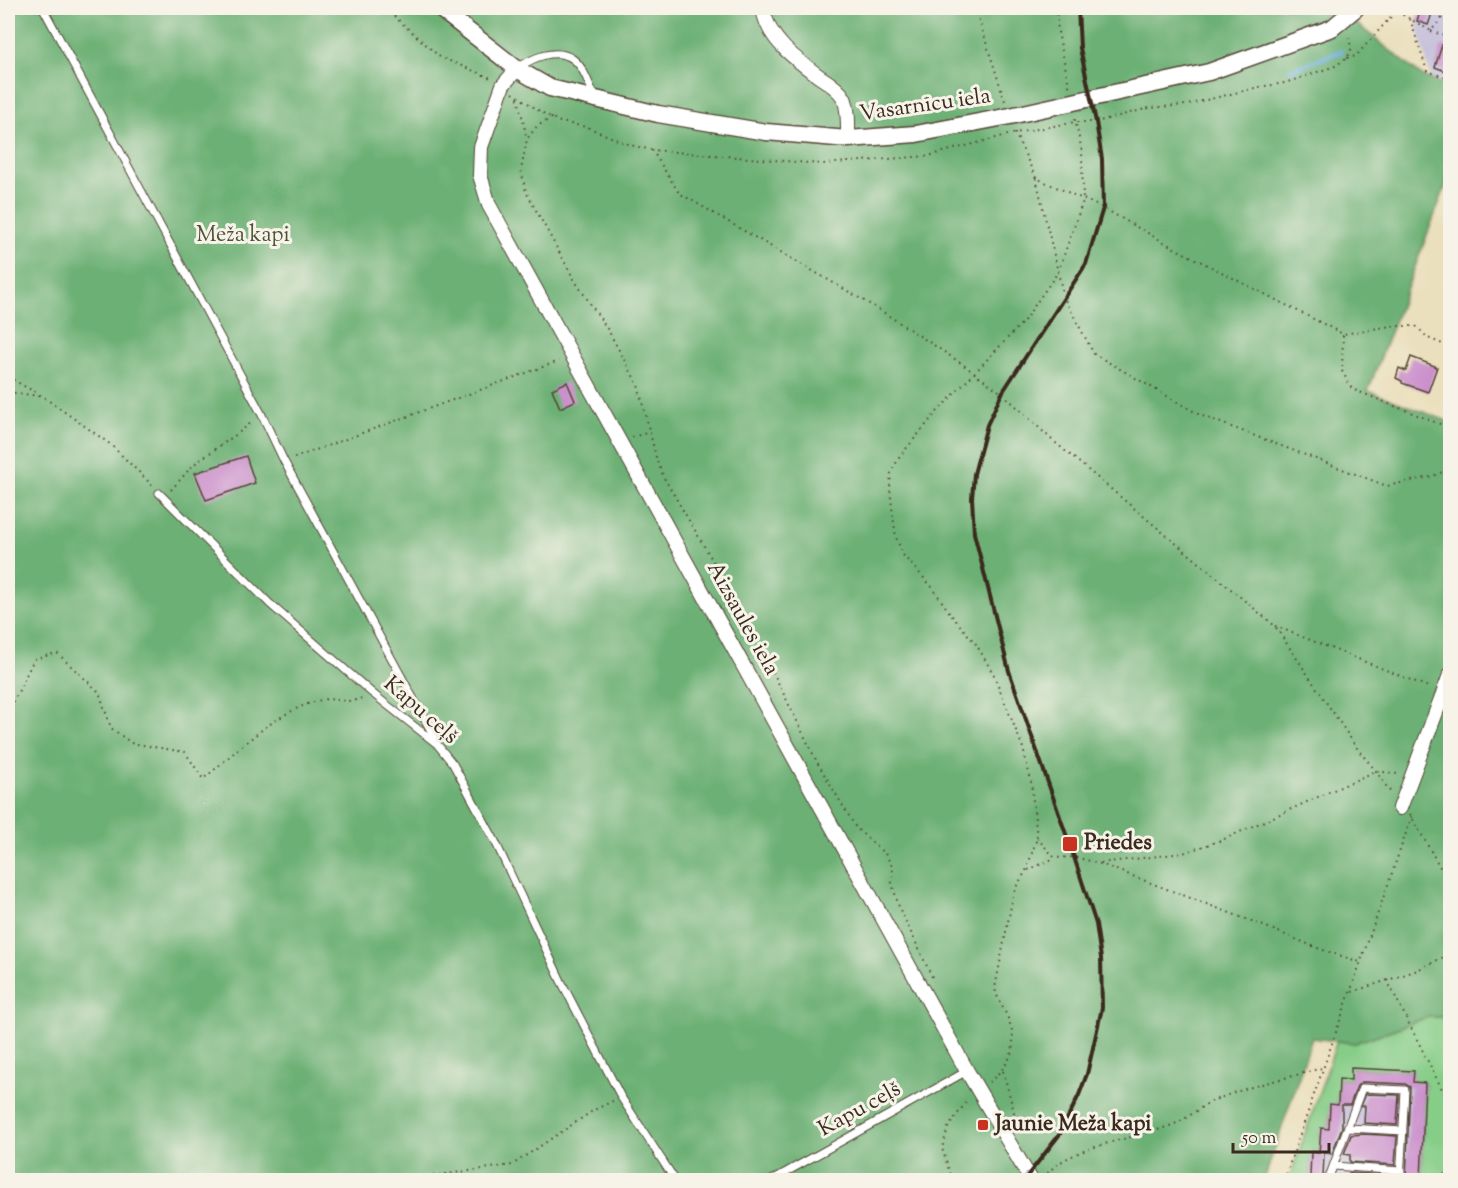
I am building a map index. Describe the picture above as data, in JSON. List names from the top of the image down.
{
  "streets": {
    "street": ["Vasarnīcu iela", "Aizsaules iela"],
    "lane": ["Kapu ceļš"]
  },
  "crossings": [
    ["Vasarnīcu iela", "Aizsaules iela"],
    ["Aizsaules iela", "Kapu ceļš"]
  ],
  "parks": ["Meža kapi"],
  "places": {
    "transit": ["Priedes", "Jaunie Meža kapi"]
  },
  "scale_bar": "50 m"
}
